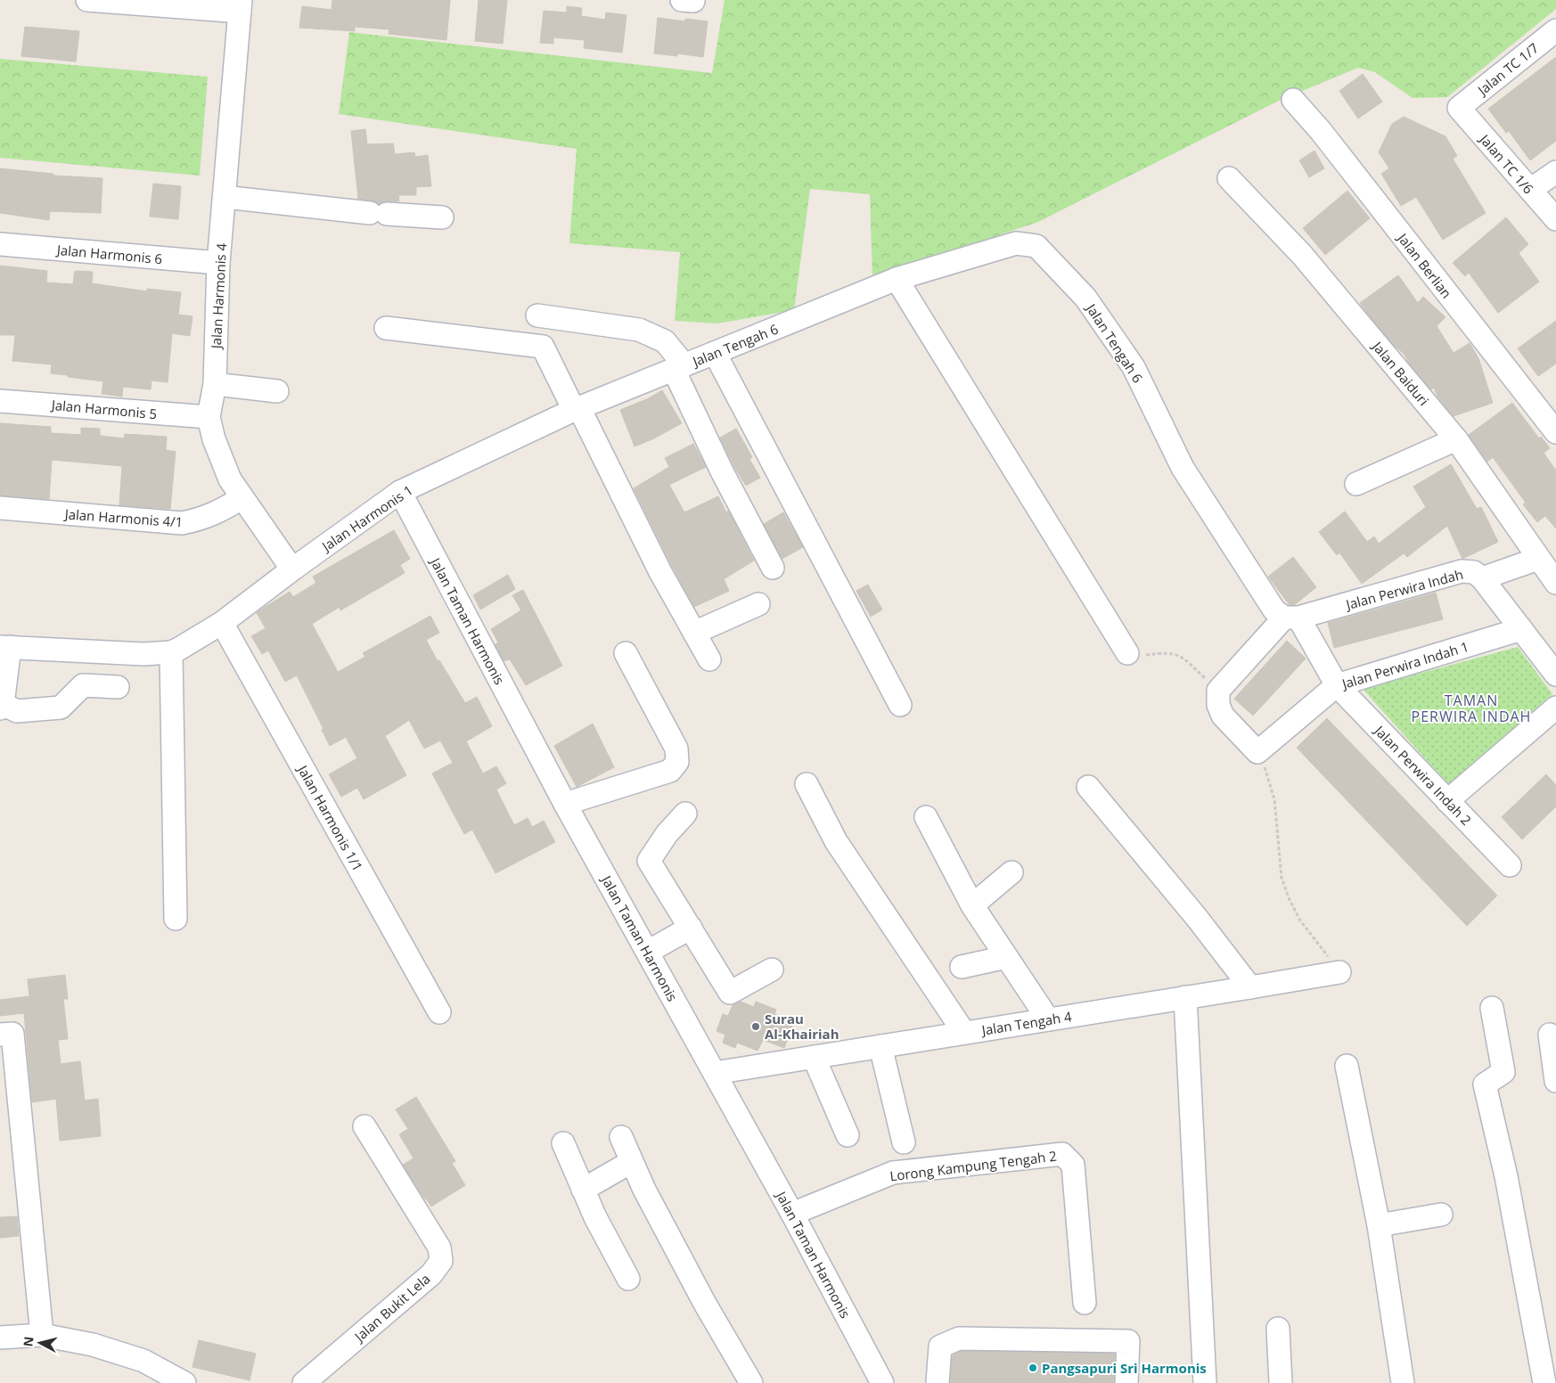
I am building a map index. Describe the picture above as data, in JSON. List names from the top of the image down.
{
  "streets": {
    "street": [
      "Jalan TC 1/7",
      "Jalan TC 1/6",
      "Jalan Harmonis 6",
      "Jalan Berlian",
      "Jalan Harmonis 4",
      "Jalan Tengah 6",
      "Jalan Baiduri",
      "Jalan Harmonis 5",
      "Jalan Harmonis 4/1",
      "Jalan Harmonis 1",
      "Jalan Perwira Indah",
      "Jalan Taman Harmonis",
      "Jalan Perwira Indah 1",
      "Jalan Perwira Indah 2",
      "Jalan Harmonis 1/1",
      "Jalan Tengah 4",
      "Lorong Kampung Tengah 2",
      "Jalan Bukit Lela"
    ]
  },
  "crossings": [
    ["Jalan TC 1/7", "Jalan TC 1/6"],
    ["Jalan Harmonis 6", "Jalan Harmonis 4"],
    ["Jalan Harmonis 4", "Jalan Harmonis 5"],
    ["Jalan Harmonis 4", "Jalan Harmonis 4/1"],
    ["Jalan Harmonis 4", "Jalan Harmonis 1"],
    ["Jalan Tengah 6", "Jalan Harmonis 1"],
    ["Jalan Tengah 6", "Jalan Perwira Indah"],
    ["Jalan Tengah 6", "Jalan Perwira Indah 1"],
    ["Jalan Tengah 6", "Jalan Perwira Indah 2"],
    ["Jalan Harmonis 1", "Jalan Taman Harmonis"],
    ["Jalan Harmonis 1", "Jalan Harmonis 1/1"],
    ["Jalan Perwira Indah", "Jalan Perwira Indah 1"],
    ["Jalan Taman Harmonis", "Jalan Tengah 4"],
    ["Jalan Taman Harmonis", "Lorong Kampung Tengah 2"],
    ["Jalan Perwira Indah 1", "Jalan Perwira Indah 2"]
  ],
  "districts": ["TAMAN PERWIRA INDAH"],
  "places": ["Surau Al-Khairiah", "Pangsapuri Sri Harmonis"],
  "north": "left"
}
